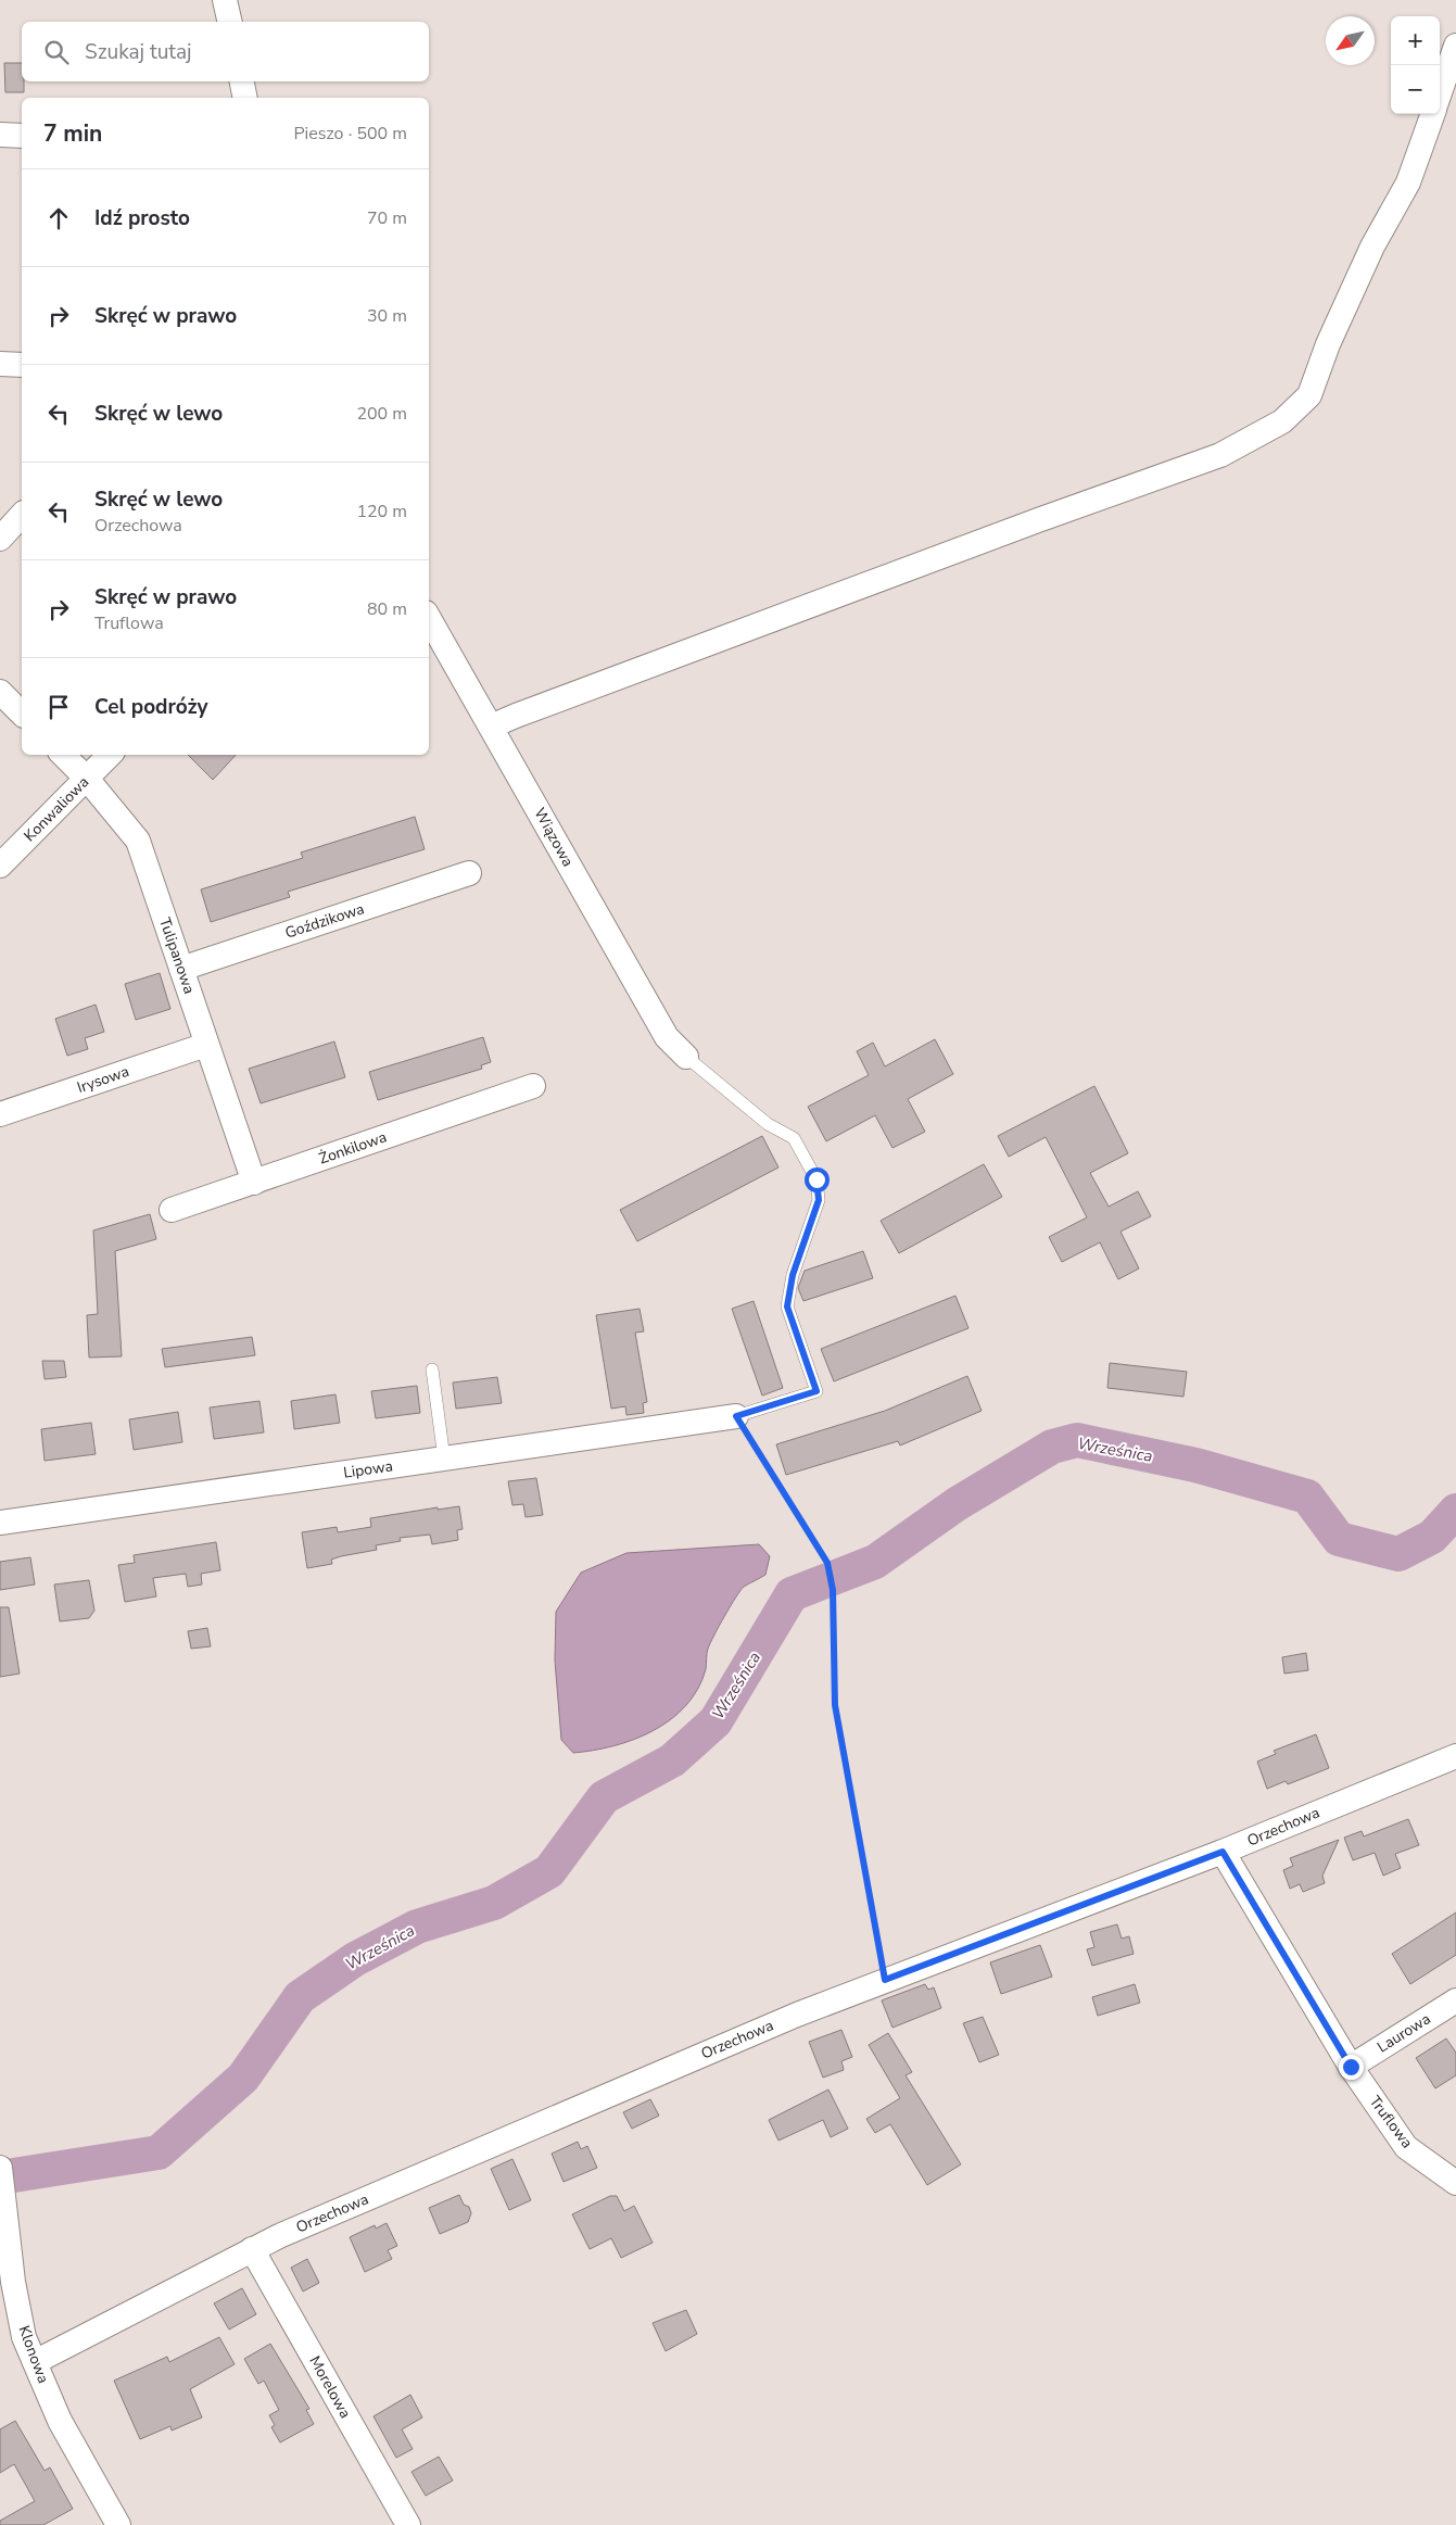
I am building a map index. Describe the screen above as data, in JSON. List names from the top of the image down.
{
  "streets": {
    "street": [
      "Konwaliowa",
      "Wiązowa",
      "Goździkowa",
      "Tulipanowa",
      "Irysowa",
      "Żonkilowa",
      "Lipowa",
      "Orzechowa",
      "Laurowa",
      "Truflowa",
      "Klonowa",
      "Morelowa"
    ]
  },
  "crossings": [
    ["Konwaliowa", "Tulipanowa"],
    ["Goździkowa", "Tulipanowa"],
    ["Tulipanowa", "Irysowa"],
    ["Tulipanowa", "Żonkilowa"],
    ["Orzechowa", "Truflowa"],
    ["Orzechowa", "Klonowa"],
    ["Orzechowa", "Morelowa"],
    ["Laurowa", "Truflowa"]
  ],
  "water": ["Wrześnica"],
  "north": "bottom left",
  "page": {
    "map_buttons": ["+", "−"],
    "search": "Szukaj tutaj",
    "heading": ["7 min", "Pieszo · 500 m"],
    "list": [
      ["Idź prosto", "70 m"],
      ["Skręć w prawo", "30 m"],
      ["Skręć w lewo", "200 m"],
      ["Skręć w lewo", "Orzechowa", "120 m"],
      ["Skręć w prawo", "Truflowa", "80 m"],
      "Cel podróży"
    ]
  }
}
